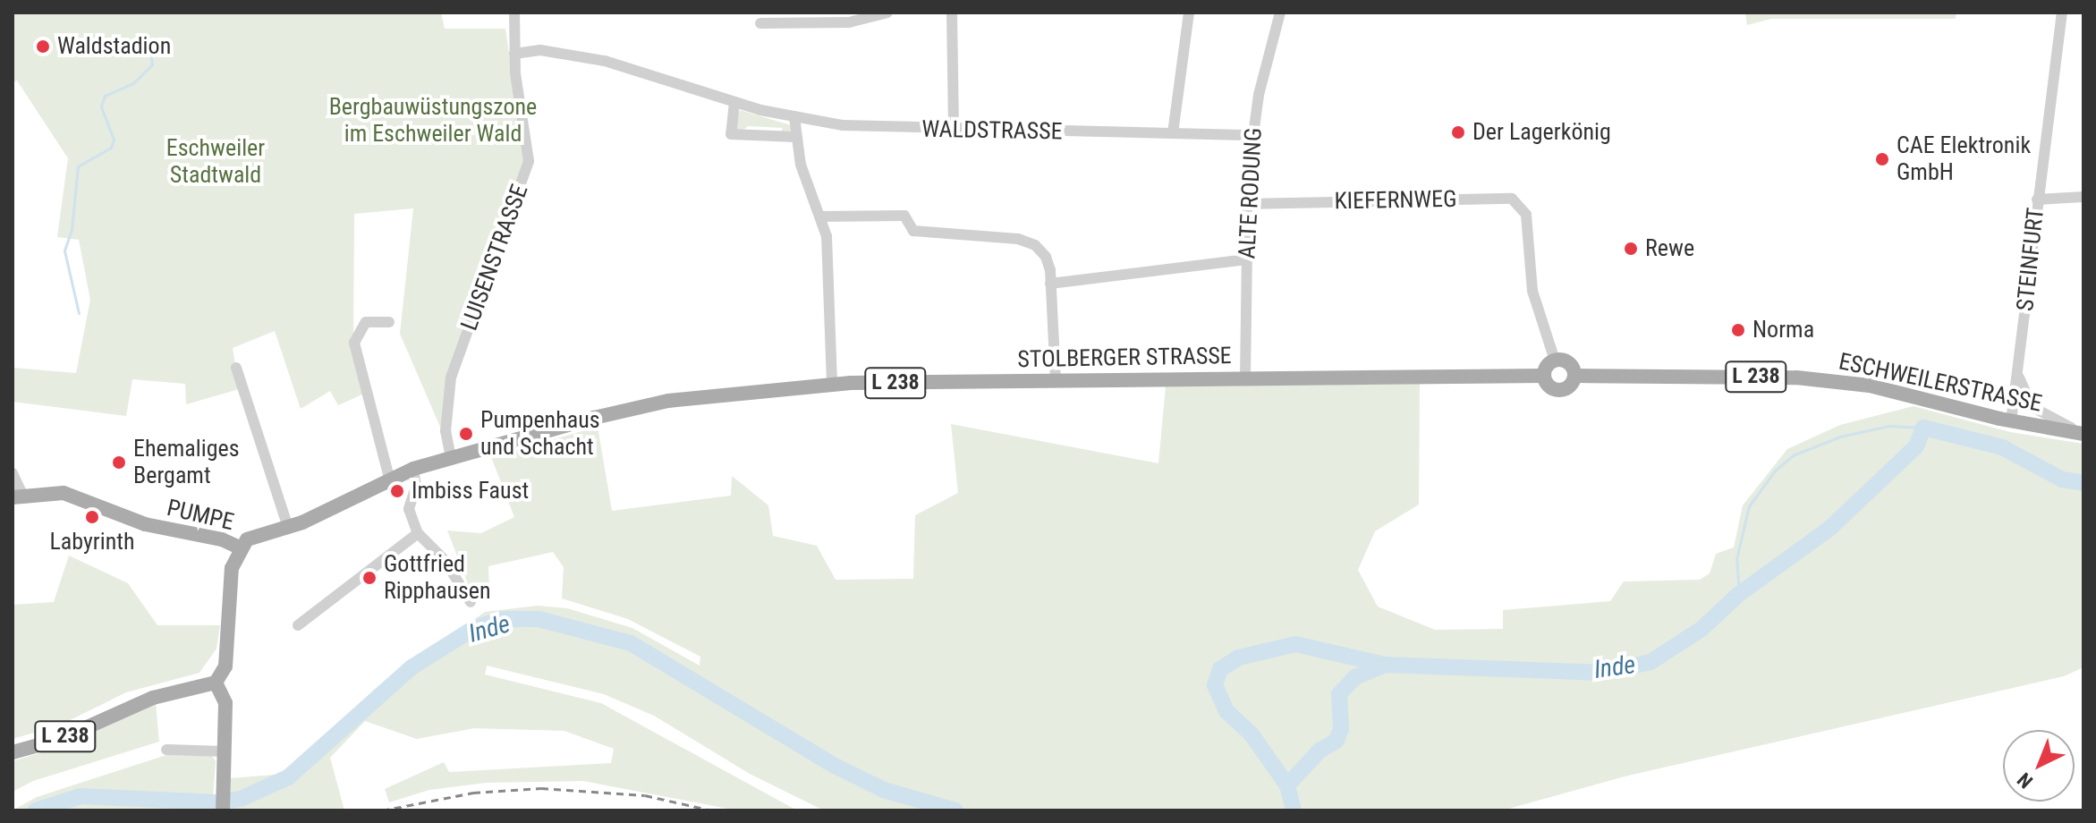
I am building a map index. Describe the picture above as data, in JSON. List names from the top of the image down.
{
  "streets": {
    "main road": [
      "STOLBERGER STRASSE",
      "L 238",
      "ESCHWEILERSTRASSE",
      "PUMPE"
    ],
    "street": [
      "WALDSTRASSE",
      "ALTE RODUNG",
      "KIEFERNWEG",
      "LUISENSTRASSE",
      "STEINFURT"
    ]
  },
  "crossings": [
    ["WALDSTRASSE", "ALTE RODUNG"],
    ["WALDSTRASSE", "LUISENSTRASSE"],
    ["ALTE RODUNG", "KIEFERNWEG"],
    ["ALTE RODUNG", "STOLBERGER STRASSE"],
    ["KIEFERNWEG", "STOLBERGER STRASSE"],
    ["KIEFERNWEG", "L 238"],
    ["KIEFERNWEG", "ESCHWEILERSTRASSE"],
    ["LUISENSTRASSE", "STOLBERGER STRASSE"],
    ["LUISENSTRASSE", "PUMPE"],
    ["STEINFURT", "ESCHWEILERSTRASSE"],
    ["STOLBERGER STRASSE", "L 238"],
    ["STOLBERGER STRASSE", "ESCHWEILERSTRASSE"],
    ["STOLBERGER STRASSE", "PUMPE"],
    ["L 238", "ESCHWEILERSTRASSE"]
  ],
  "water": ["Inde"],
  "parks": ["Bergbauwüstungszone im Eschweiler Wald", "Eschweiler Stadtwald"],
  "places": [
    "Waldstadion",
    "Der Lagerkönig",
    "CAE Elektronik GmbH",
    "Rewe",
    "Norma",
    "Pumpenhaus und Schacht",
    "Ehemaliges Bergamt",
    "Imbiss Faust",
    "Labyrinth",
    "Gottfried Ripphausen"
  ],
  "north": "bottom left"
}
